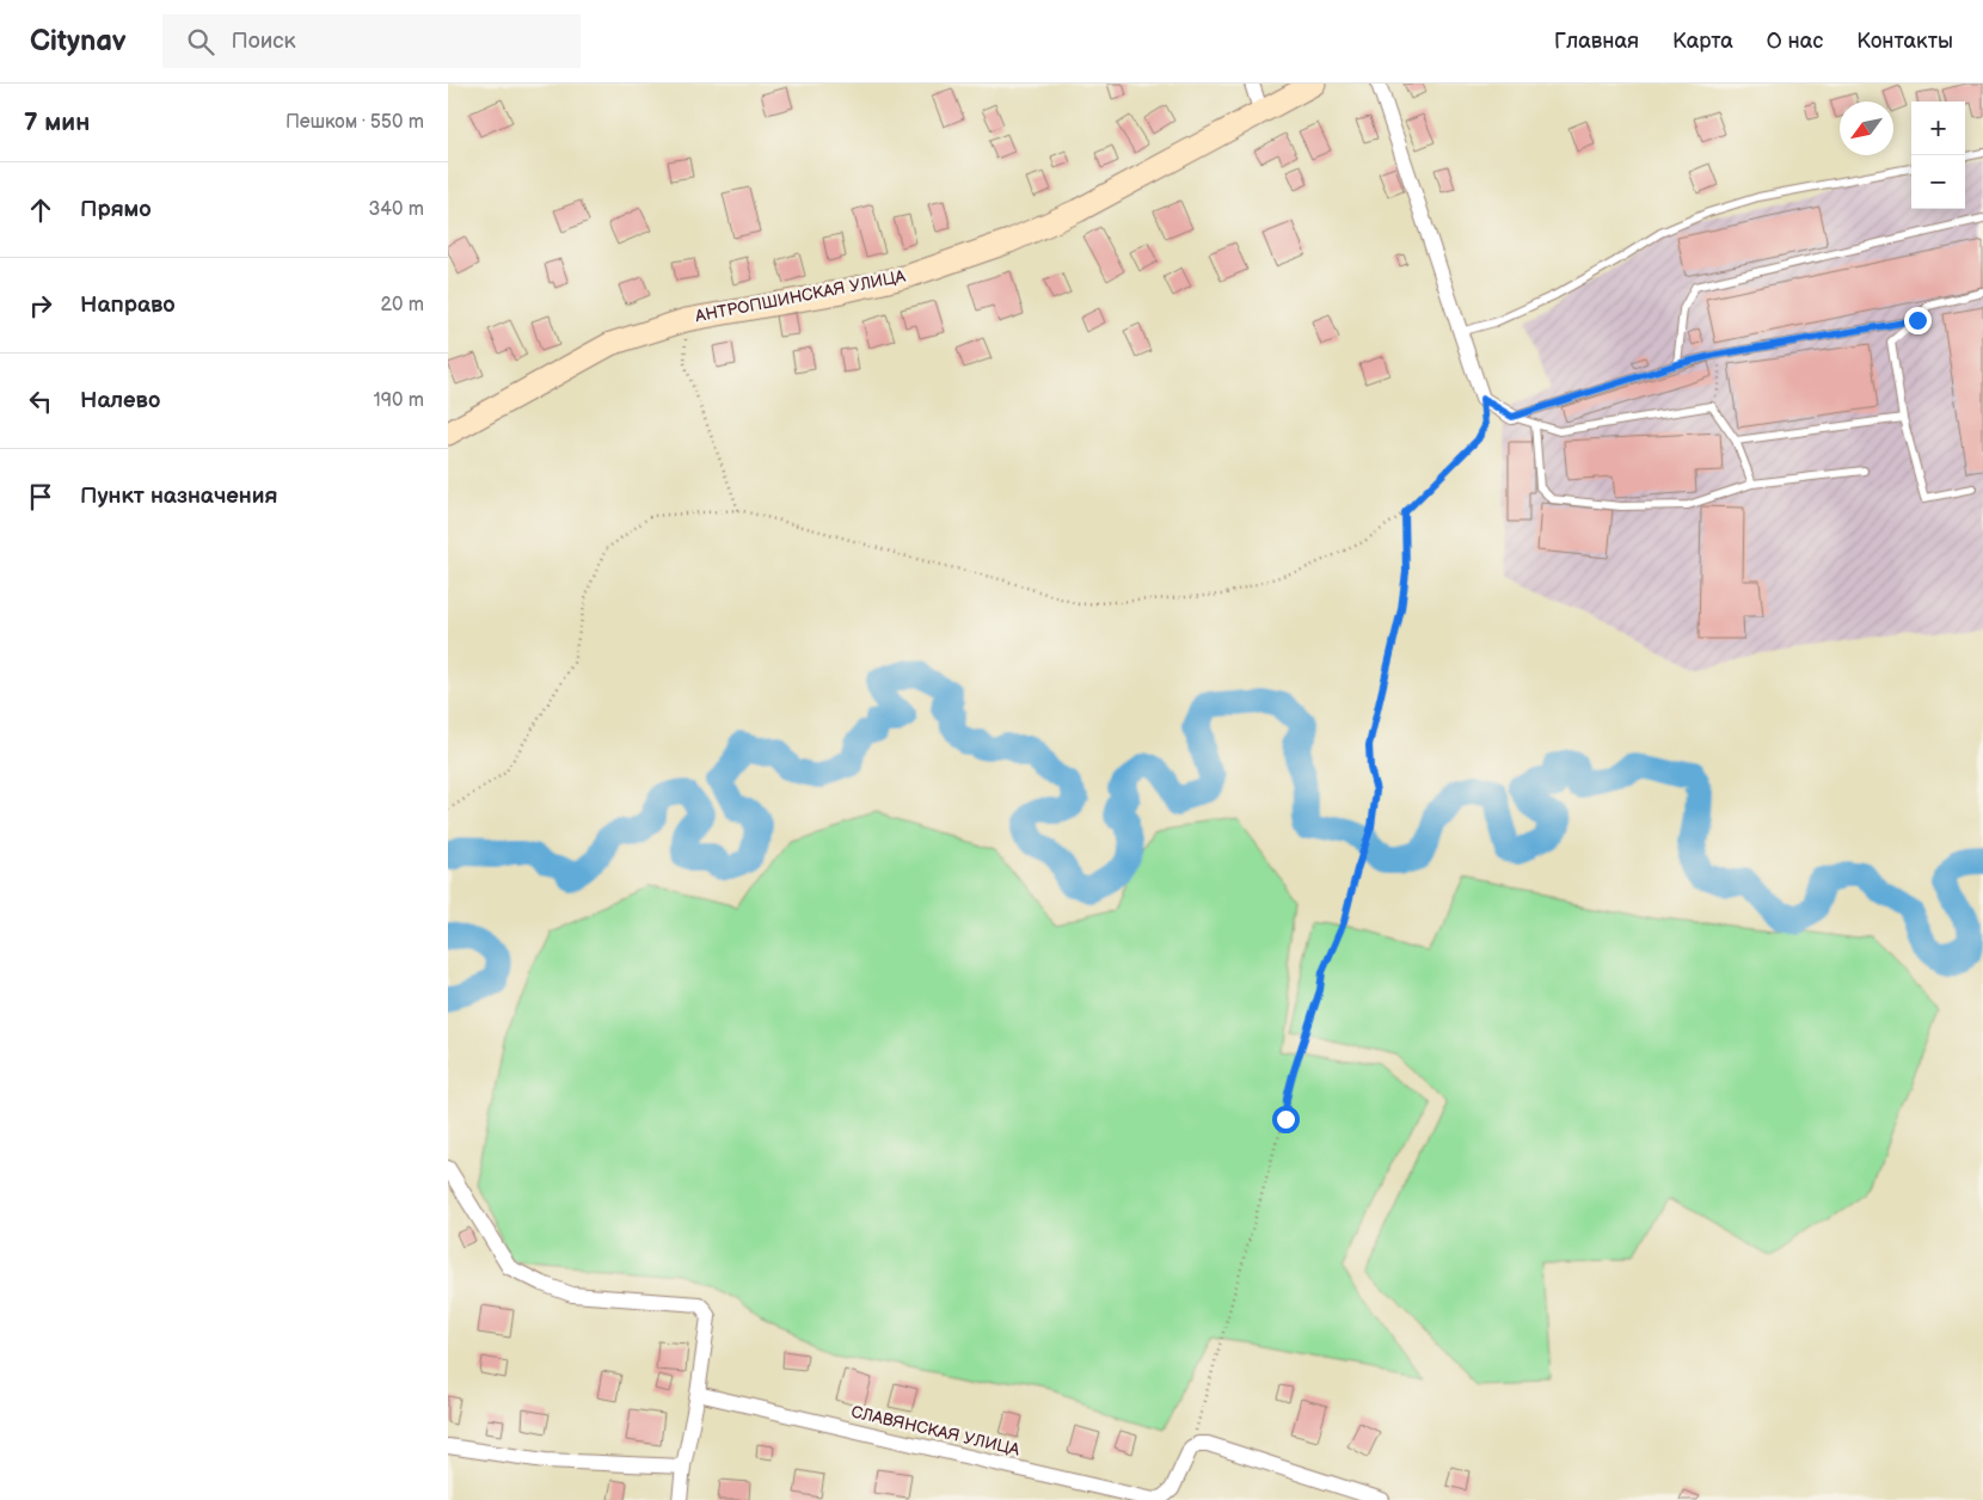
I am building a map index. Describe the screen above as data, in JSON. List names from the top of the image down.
{
  "streets": {
    "street": ["АНТРОПШИНСКАЯ УЛИЦА", "СЛАВЯНСКАЯ УЛИЦА"]
  },
  "north": "bottom left",
  "page": {
    "header": "Citynav",
    "search": "Поиск",
    "nav": [
      "Главная",
      "Карта",
      "О нас",
      "Контакты"
    ],
    "heading": ["7 мин", "Пешком · 550 m"],
    "map_buttons": ["+", "−"],
    "list": [
      ["Прямо", "340 m"],
      ["Направо", "20 m"],
      ["Налево", "190 m"],
      "Пункт назначения"
    ]
  }
}
